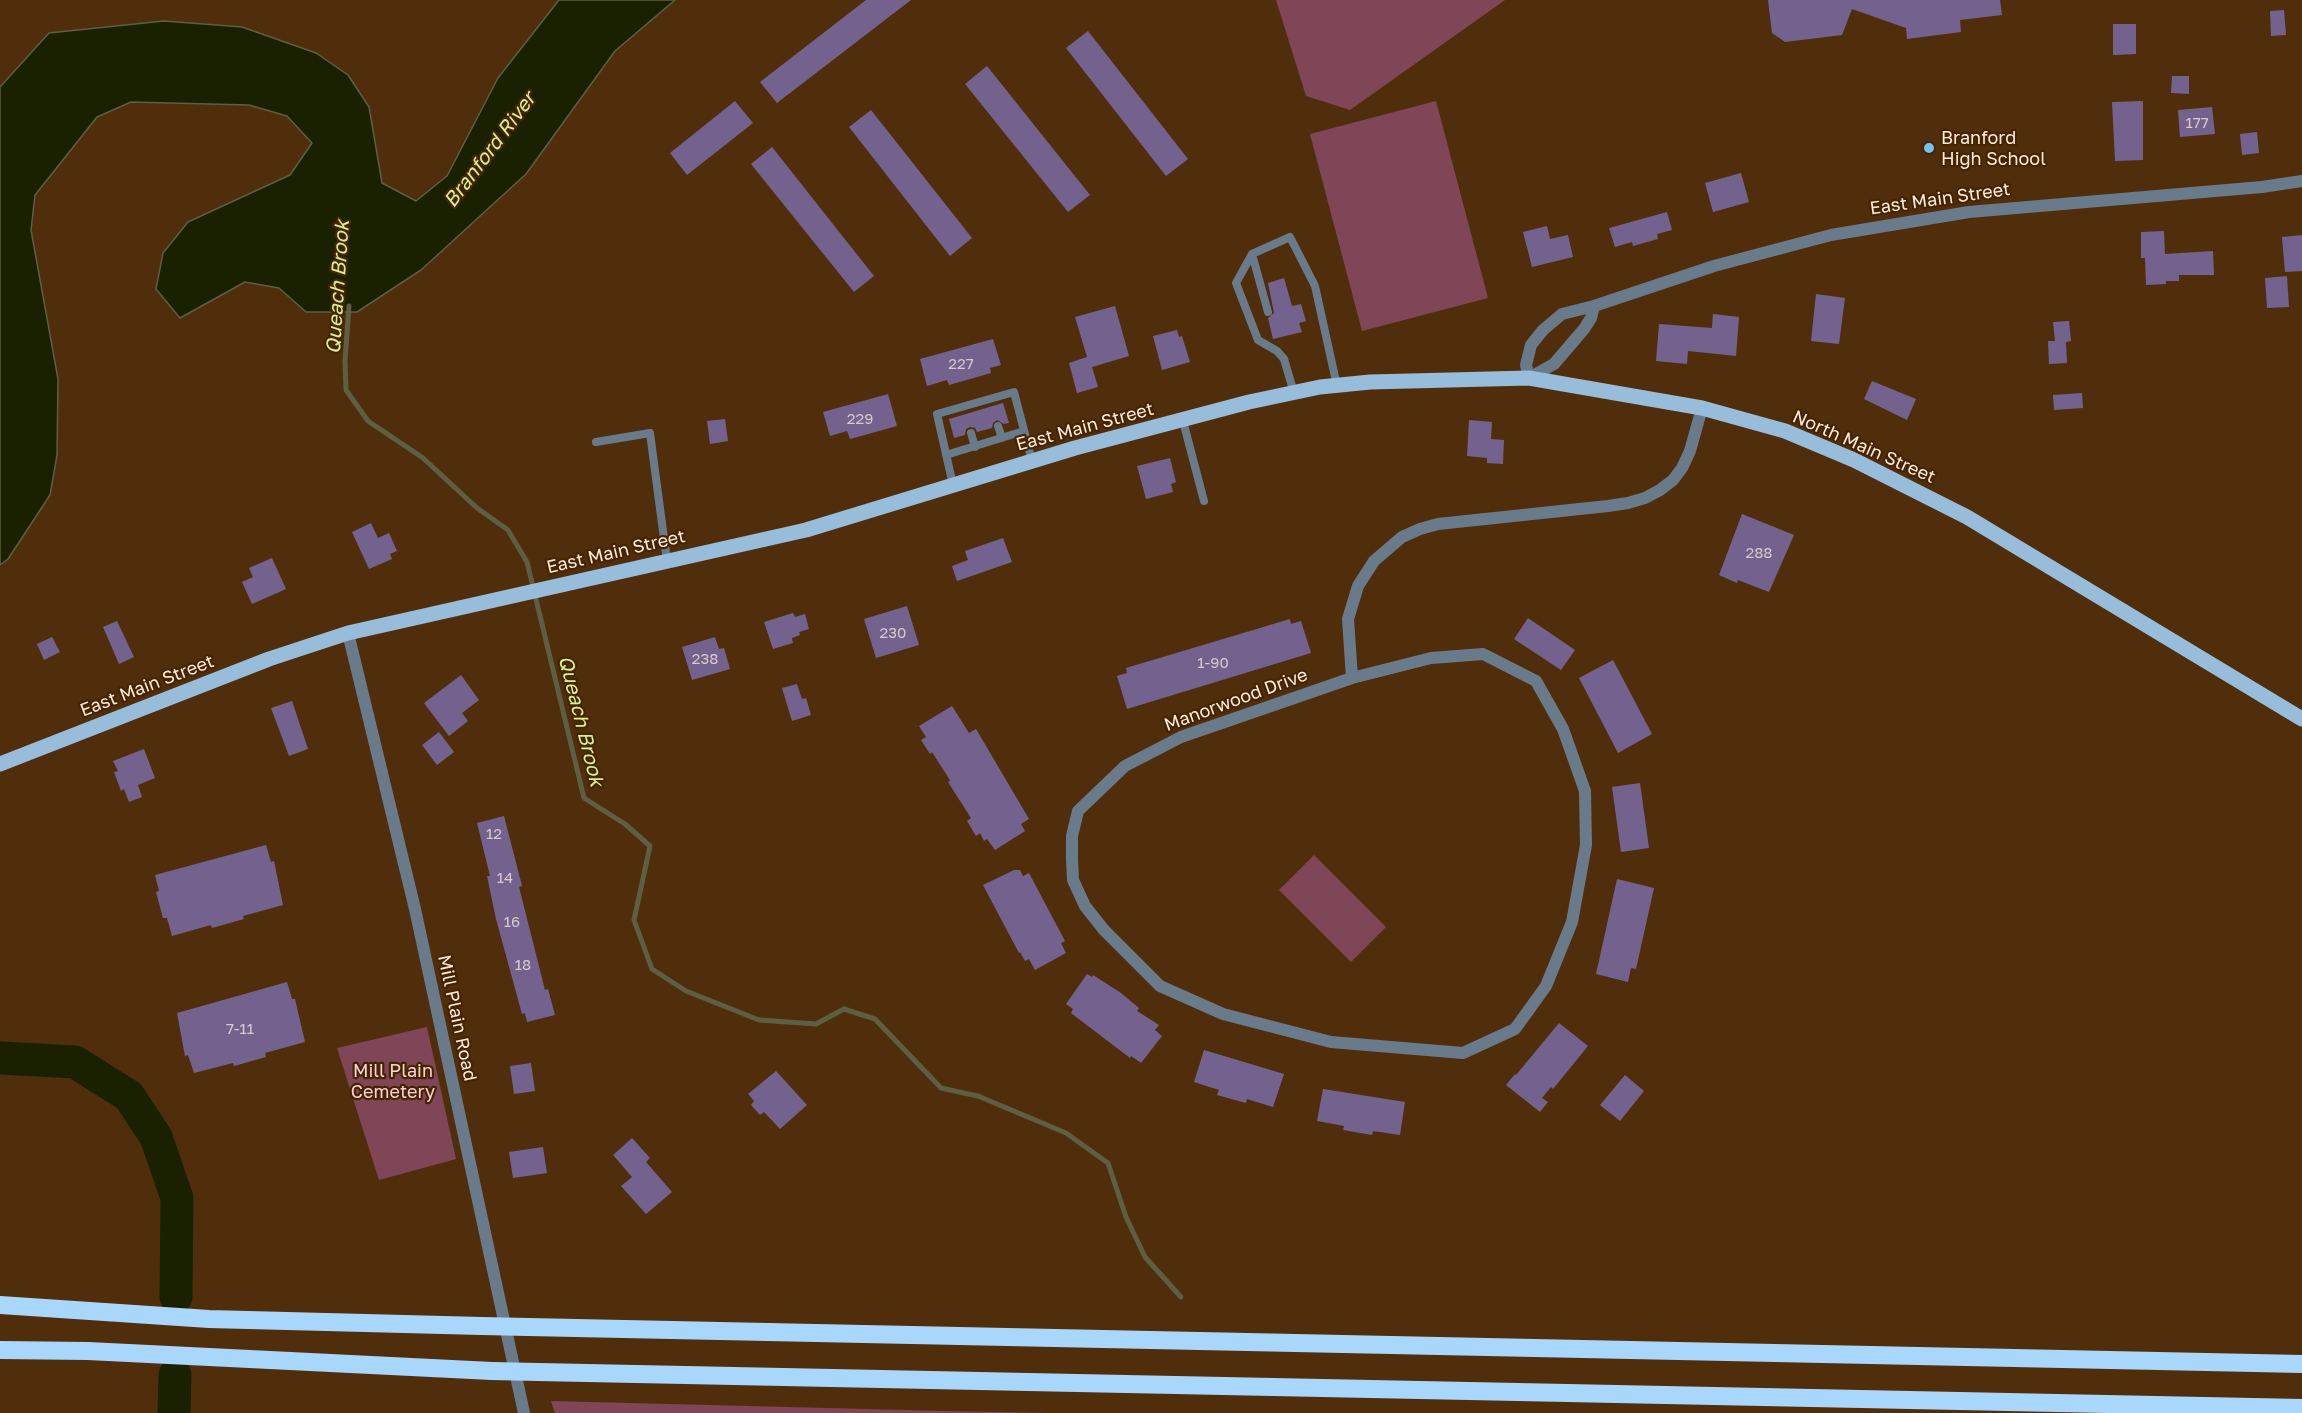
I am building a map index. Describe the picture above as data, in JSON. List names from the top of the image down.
{
  "streets": {
    "main road": ["East Main Street", "North Main Street"],
    "street": ["Manorwood Drive", "Mill Plain Road"]
  },
  "crossings": [
    ["East Main Street", "North Main Street"],
    ["East Main Street", "Mill Plain Road"]
  ],
  "water": ["Branford River", "Queach Brook"],
  "parks": ["Mill Plain Cemetery"],
  "places": ["Branford High School"],
  "house_numbers": [
    "177",
    "227",
    "229",
    "288",
    "230",
    "238",
    "1-90",
    "12",
    "14",
    "16",
    "18",
    "7-11"
  ]
}
